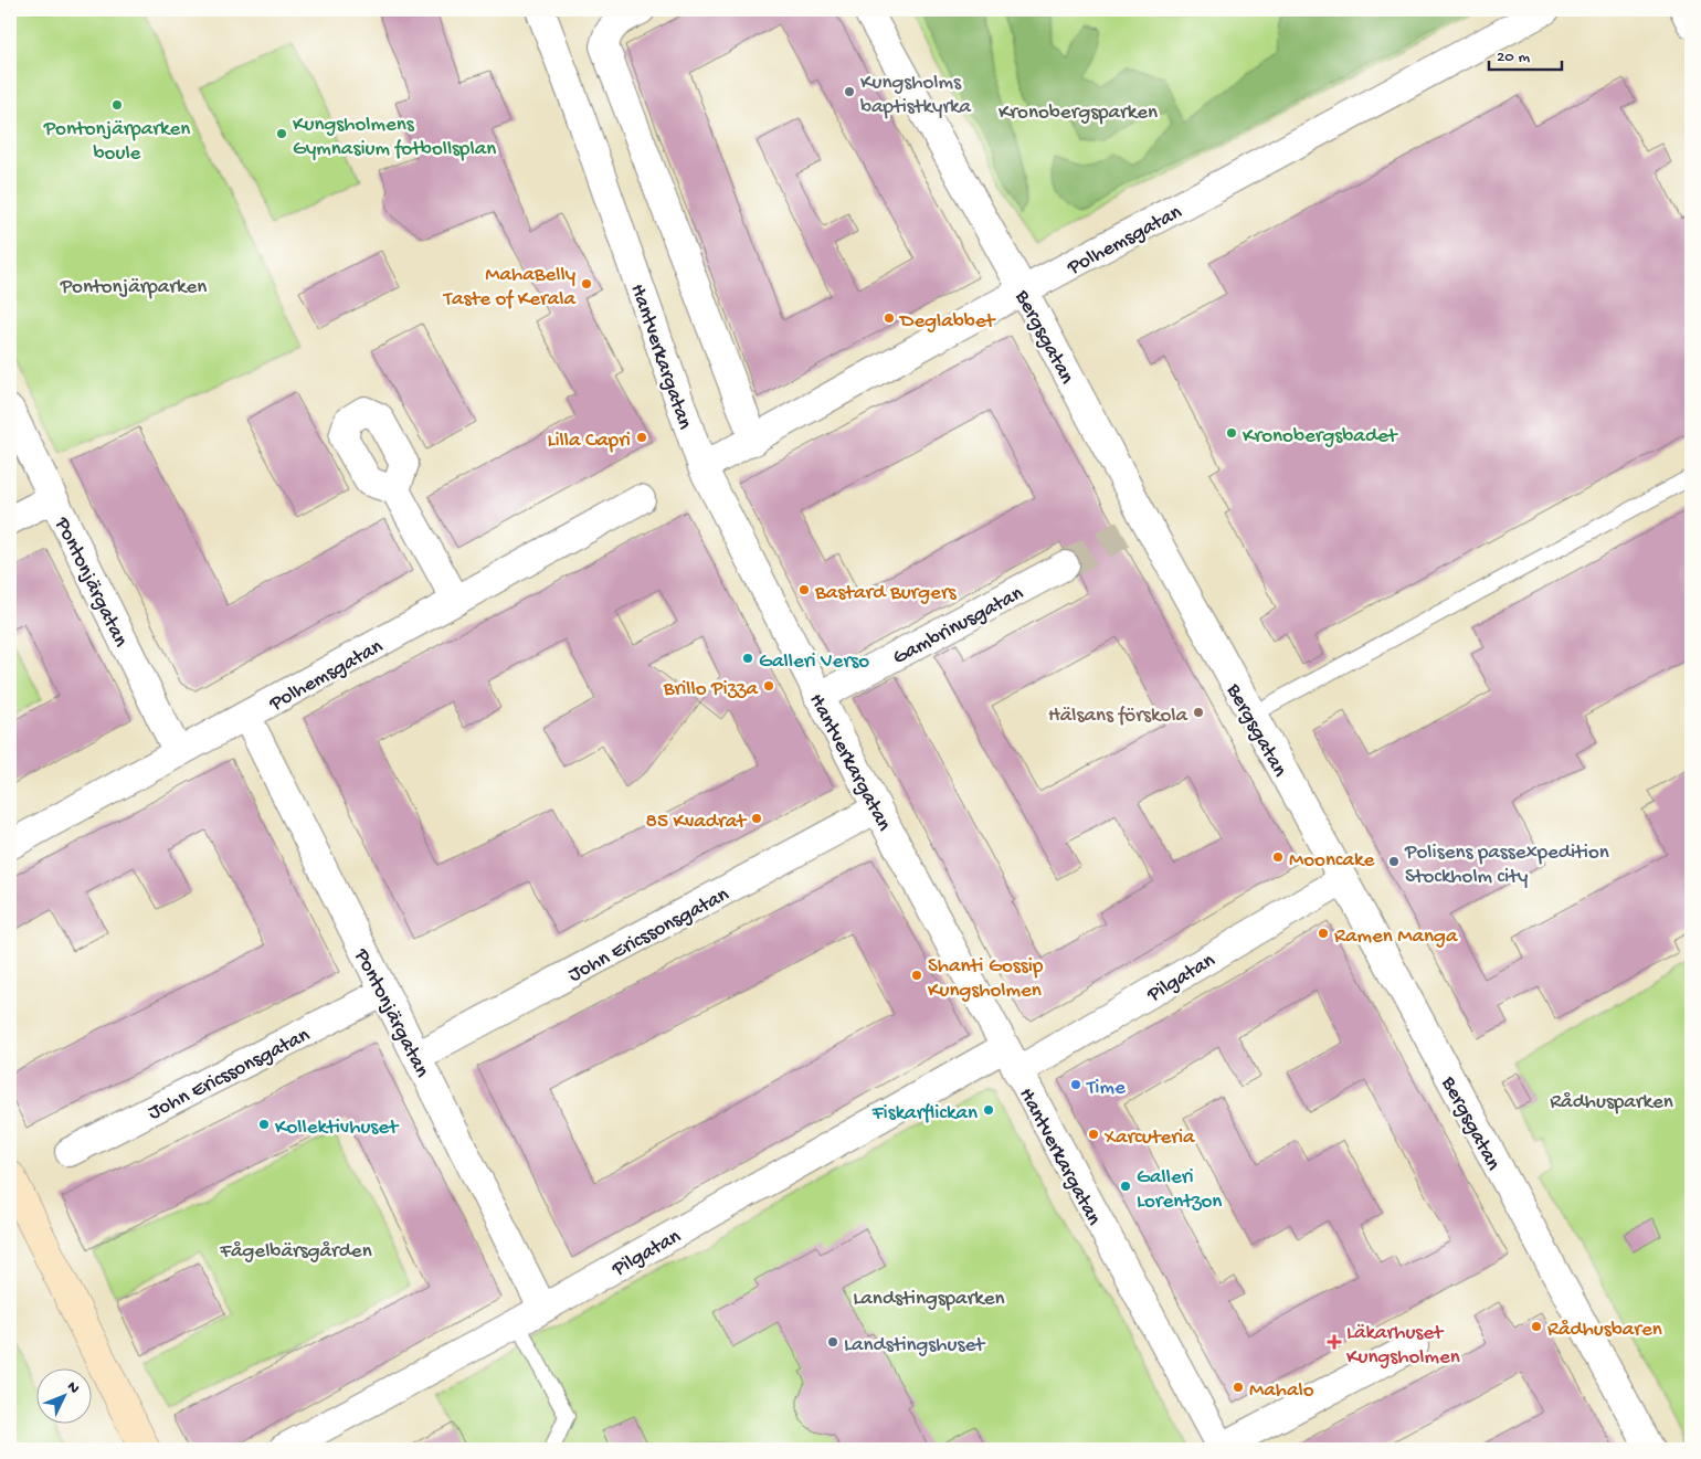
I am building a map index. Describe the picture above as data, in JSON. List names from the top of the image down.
{
  "streets": {
    "street": [
      "Polhemsgatan",
      "Bergsgatan",
      "Hantverkargatan",
      "Pontonjärgatan",
      "Gambrinusgatan",
      "John Ericssonsgatan",
      "Pilgatan"
    ]
  },
  "crossings": [
    ["Polhemsgatan", "Bergsgatan"],
    ["Polhemsgatan", "Hantverkargatan"],
    ["Polhemsgatan", "Pontonjärgatan"],
    ["Bergsgatan", "Pilgatan"],
    ["Hantverkargatan", "Gambrinusgatan"],
    ["Hantverkargatan", "John Ericssonsgatan"],
    ["Hantverkargatan", "Pilgatan"],
    ["Pontonjärgatan", "John Ericssonsgatan"],
    ["Pontonjärgatan", "Pilgatan"]
  ],
  "parks": [
    "Kronobergsparken",
    "Pontonjärparken",
    "Rådhusparken",
    "Fågelbärsgården",
    "Landstingsparken"
  ],
  "places": {
    "other": [
      "Kungsholms baptistkyrka",
      "Pontonjärparken boule",
      "Kungsholmens Gymnasium fotbollsplan",
      "MahaBelly Taste of Kerala",
      "Deglabbet",
      "Kronobergsbadet",
      "Lilla Capri",
      "Bastard Burgers",
      "Galleri Verso",
      "Brillo Pizza",
      "Hälsans förskola",
      "85 Kvadrat",
      "Mooncake",
      "Polisens passexpedition Stockholm city",
      "Ramen Manga",
      "Shanti Gossip Kungsholmen",
      "Time",
      "Fiskarflickan",
      "Kollektivhuset",
      "Xarcuteria",
      "Galleri Lorentzon",
      "Rådhusbaren",
      "Landstingshuset",
      "Mahalo"
    ],
    "health": ["Läkarhuset Kungsholmen"]
  },
  "scale_bar": "20 m",
  "north": "top right"
}
